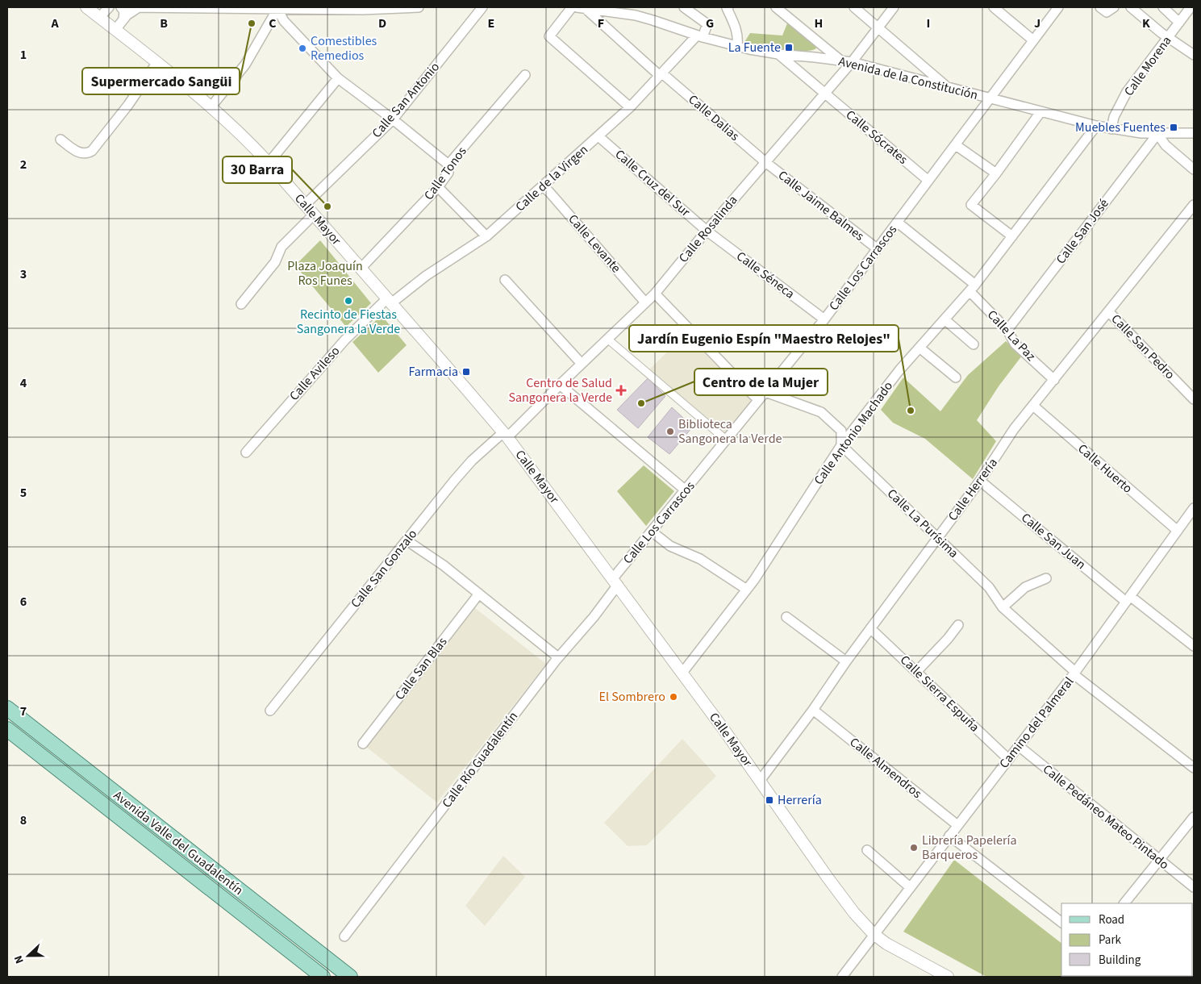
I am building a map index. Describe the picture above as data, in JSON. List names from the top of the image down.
{
  "streets": {
    "main road": ["Avenida Valle del Guadalentín"],
    "street": [
      "Calle Morena",
      "Avenida de la Constitución",
      "Calle San Antonio",
      "Calle Dalias",
      "Calle Sócrates",
      "Calle Tonos",
      "Calle de la Virgen",
      "Calle Cruz del Sur",
      "Calle Jaime Balmes",
      "Calle Mayor",
      "Calle Rosalinda",
      "Calle San José",
      "Calle Levante",
      "Calle Los Carrascos",
      "Calle Séneca",
      "Calle La Paz",
      "Calle San Pedro",
      "Calle Avileso",
      "Calle Antonio Machado",
      "Calle Huerto",
      "Calle Herrería",
      "Calle La Purísima",
      "Calle San Juan",
      "Calle San Gonzalo",
      "Calle San Blas",
      "Calle Sierra Espuña",
      "Camino del Palmeral",
      "Calle Río Guadalentín",
      "Calle Almendros",
      "Calle Pedáneo Mateo Pintado"
    ]
  },
  "crossings": [
    ["Calle Morena", "Avenida de la Constitución"],
    ["Avenida de la Constitución", "Calle Dalias"],
    ["Avenida de la Constitución", "Calle Sócrates"],
    ["Avenida de la Constitución", "Calle de la Virgen"],
    ["Avenida de la Constitución", "Calle Rosalinda"],
    ["Avenida de la Constitución", "Calle San José"],
    ["Avenida de la Constitución", "Calle Los Carrascos"],
    ["Avenida de la Constitución", "Calle Antonio Machado"],
    ["Calle San Antonio", "Calle Mayor"],
    ["Calle Dalias", "Calle de la Virgen"],
    ["Calle Dalias", "Calle Jaime Balmes"],
    ["Calle Dalias", "Calle Rosalinda"],
    ["Calle Sócrates", "Calle Rosalinda"],
    ["Calle Sócrates", "Calle Los Carrascos"],
    ["Calle Tonos", "Calle Mayor"],
    ["Calle de la Virgen", "Calle Cruz del Sur"],
    ["Calle de la Virgen", "Calle Mayor"],
    ["Calle de la Virgen", "Calle Levante"],
    ["Calle de la Virgen", "Calle Avileso"],
    ["Calle Cruz del Sur", "Calle Rosalinda"],
    ["Calle Cruz del Sur", "Calle Séneca"],
    ["Calle Jaime Balmes", "Calle Rosalinda"],
    ["Calle Jaime Balmes", "Calle Los Carrascos"],
    ["Calle Mayor", "Calle Rosalinda"],
    ["Calle Mayor", "Calle Los Carrascos"],
    ["Calle Mayor", "Calle Avileso"],
    ["Calle Mayor", "Calle Antonio Machado"],
    ["Calle Mayor", "Calle Herrería"],
    ["Calle Mayor", "Calle San Gonzalo"],
    ["Calle Mayor", "Camino del Palmeral"],
    ["Calle Mayor", "Calle Río Guadalentín"],
    ["Calle Rosalinda", "Calle Levante"],
    ["Calle Rosalinda", "Calle Séneca"],
    ["Calle Rosalinda", "Calle San Gonzalo"],
    ["Calle San José", "Calle La Paz"],
    ["Calle Los Carrascos", "Calle Séneca"],
    ["Calle Los Carrascos", "Calle La Paz"],
    ["Calle Los Carrascos", "Calle Río Guadalentín"],
    ["Calle La Paz", "Calle Antonio Machado"],
    ["Calle La Paz", "Calle Herrería"],
    ["Calle San Pedro", "Calle Herrería"],
    ["Calle Antonio Machado", "Calle La Purísima"],
    ["Calle Huerto", "Calle Herrería"],
    ["Calle Huerto", "Camino del Palmeral"],
    ["Calle Herrería", "Calle La Purísima"],
    ["Calle Herrería", "Calle San Juan"],
    ["Calle Herrería", "Calle Sierra Espuña"],
    ["Calle Herrería", "Calle Almendros"],
    ["Calle La Purísima", "Camino del Palmeral"],
    ["Calle San Juan", "Camino del Palmeral"],
    ["Calle Sierra Espuña", "Camino del Palmeral"],
    ["Camino del Palmeral", "Calle Almendros"],
    ["Camino del Palmeral", "Calle Pedáneo Mateo Pintado"]
  ],
  "parks": ["Plaza Joaquín Ros Funes"],
  "places": {
    "other": [
      "Supermercado Sangüi",
      "Comestibles Remedios",
      "30 Barra",
      "Recinto de Fiestas Sangonera la Verde",
      "Centro de la Mujer",
      "Jardín Eugenio Espín \"Maestro Relojes\"",
      "Biblioteca Sangonera la Verde",
      "El Sombrero",
      "Librería Papelería Barqueros"
    ],
    "transit": [
      "La Fuente",
      "Muebles Fuentes",
      "Farmacia",
      "Herrería"
    ],
    "health": ["Centro de Salud Sangonera la Verde"]
  },
  "legend": ["Road", "Park", "Building"],
  "north": "left",
  "grid": {
    "columns": [
      "A",
      "B",
      "C",
      "D",
      "E",
      "F",
      "G",
      "H",
      "I",
      "J",
      "K"
    ],
    "rows": [
      "1",
      "2",
      "3",
      "4",
      "5",
      "6",
      "7",
      "8"
    ]
  }
}
